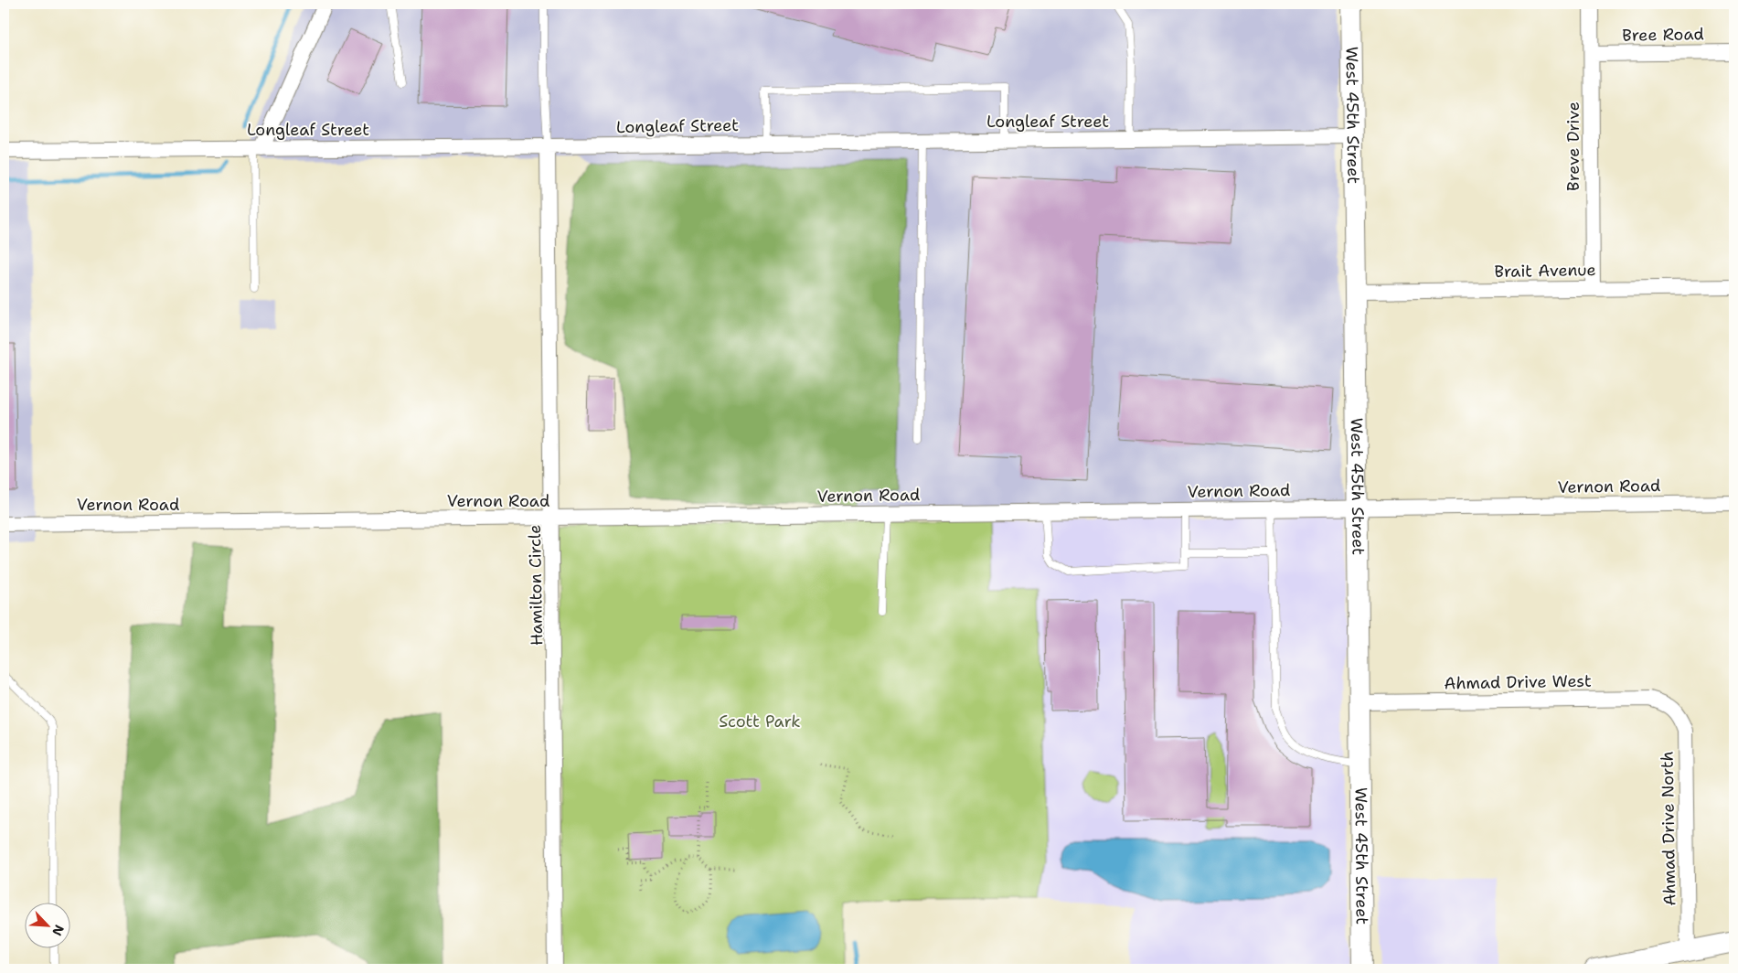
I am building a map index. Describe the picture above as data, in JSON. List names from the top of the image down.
{
  "streets": {
    "street": [
      "Bree Road",
      "West 45th Street",
      "Longleaf Street",
      "Breve Drive",
      "Brait Avenue",
      "Vernon Road",
      "Hamilton Circle",
      "Ahmad Drive West",
      "Ahmad Drive North"
    ]
  },
  "crossings": [
    ["Bree Road", "Breve Drive"],
    ["West 45th Street", "Longleaf Street"],
    ["West 45th Street", "Brait Avenue"],
    ["West 45th Street", "Vernon Road"],
    ["West 45th Street", "Ahmad Drive West"],
    ["Longleaf Street", "Hamilton Circle"],
    ["Breve Drive", "Brait Avenue"],
    ["Vernon Road", "Hamilton Circle"],
    ["Ahmad Drive West", "Ahmad Drive North"]
  ],
  "parks": ["Scott Park"],
  "north": "bottom right"
}
